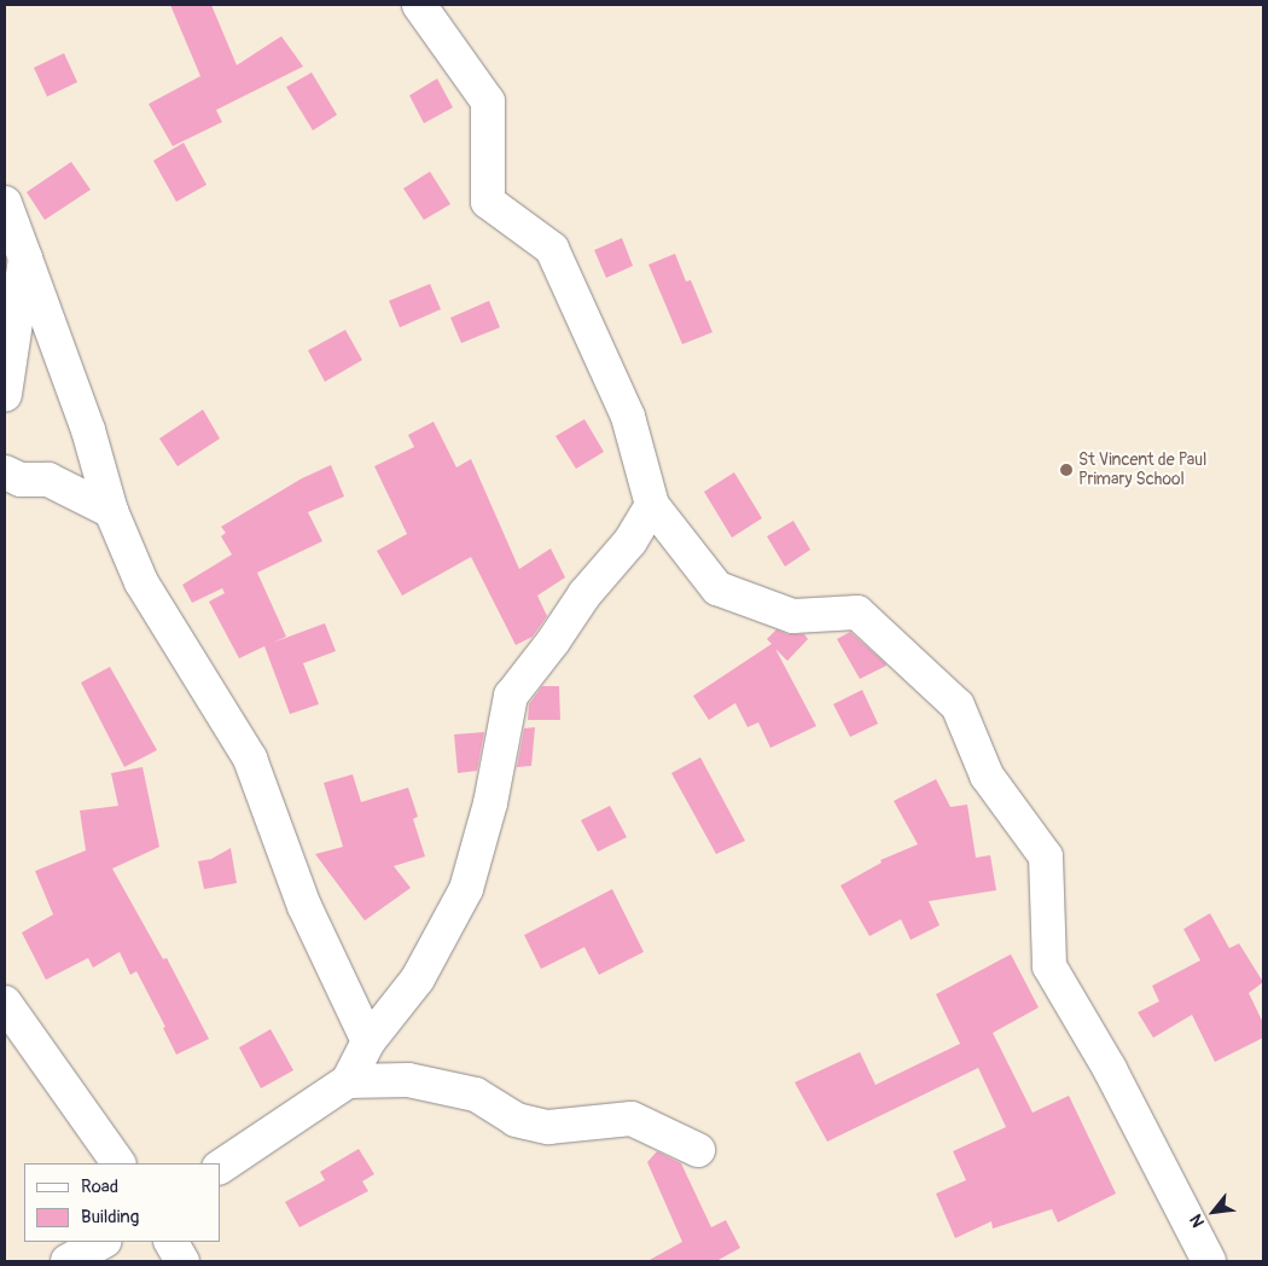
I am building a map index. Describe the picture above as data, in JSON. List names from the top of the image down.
{
  "places": ["St Vincent de Paul Primary School"],
  "legend": ["Road", "Building"],
  "north": "bottom left"
}
